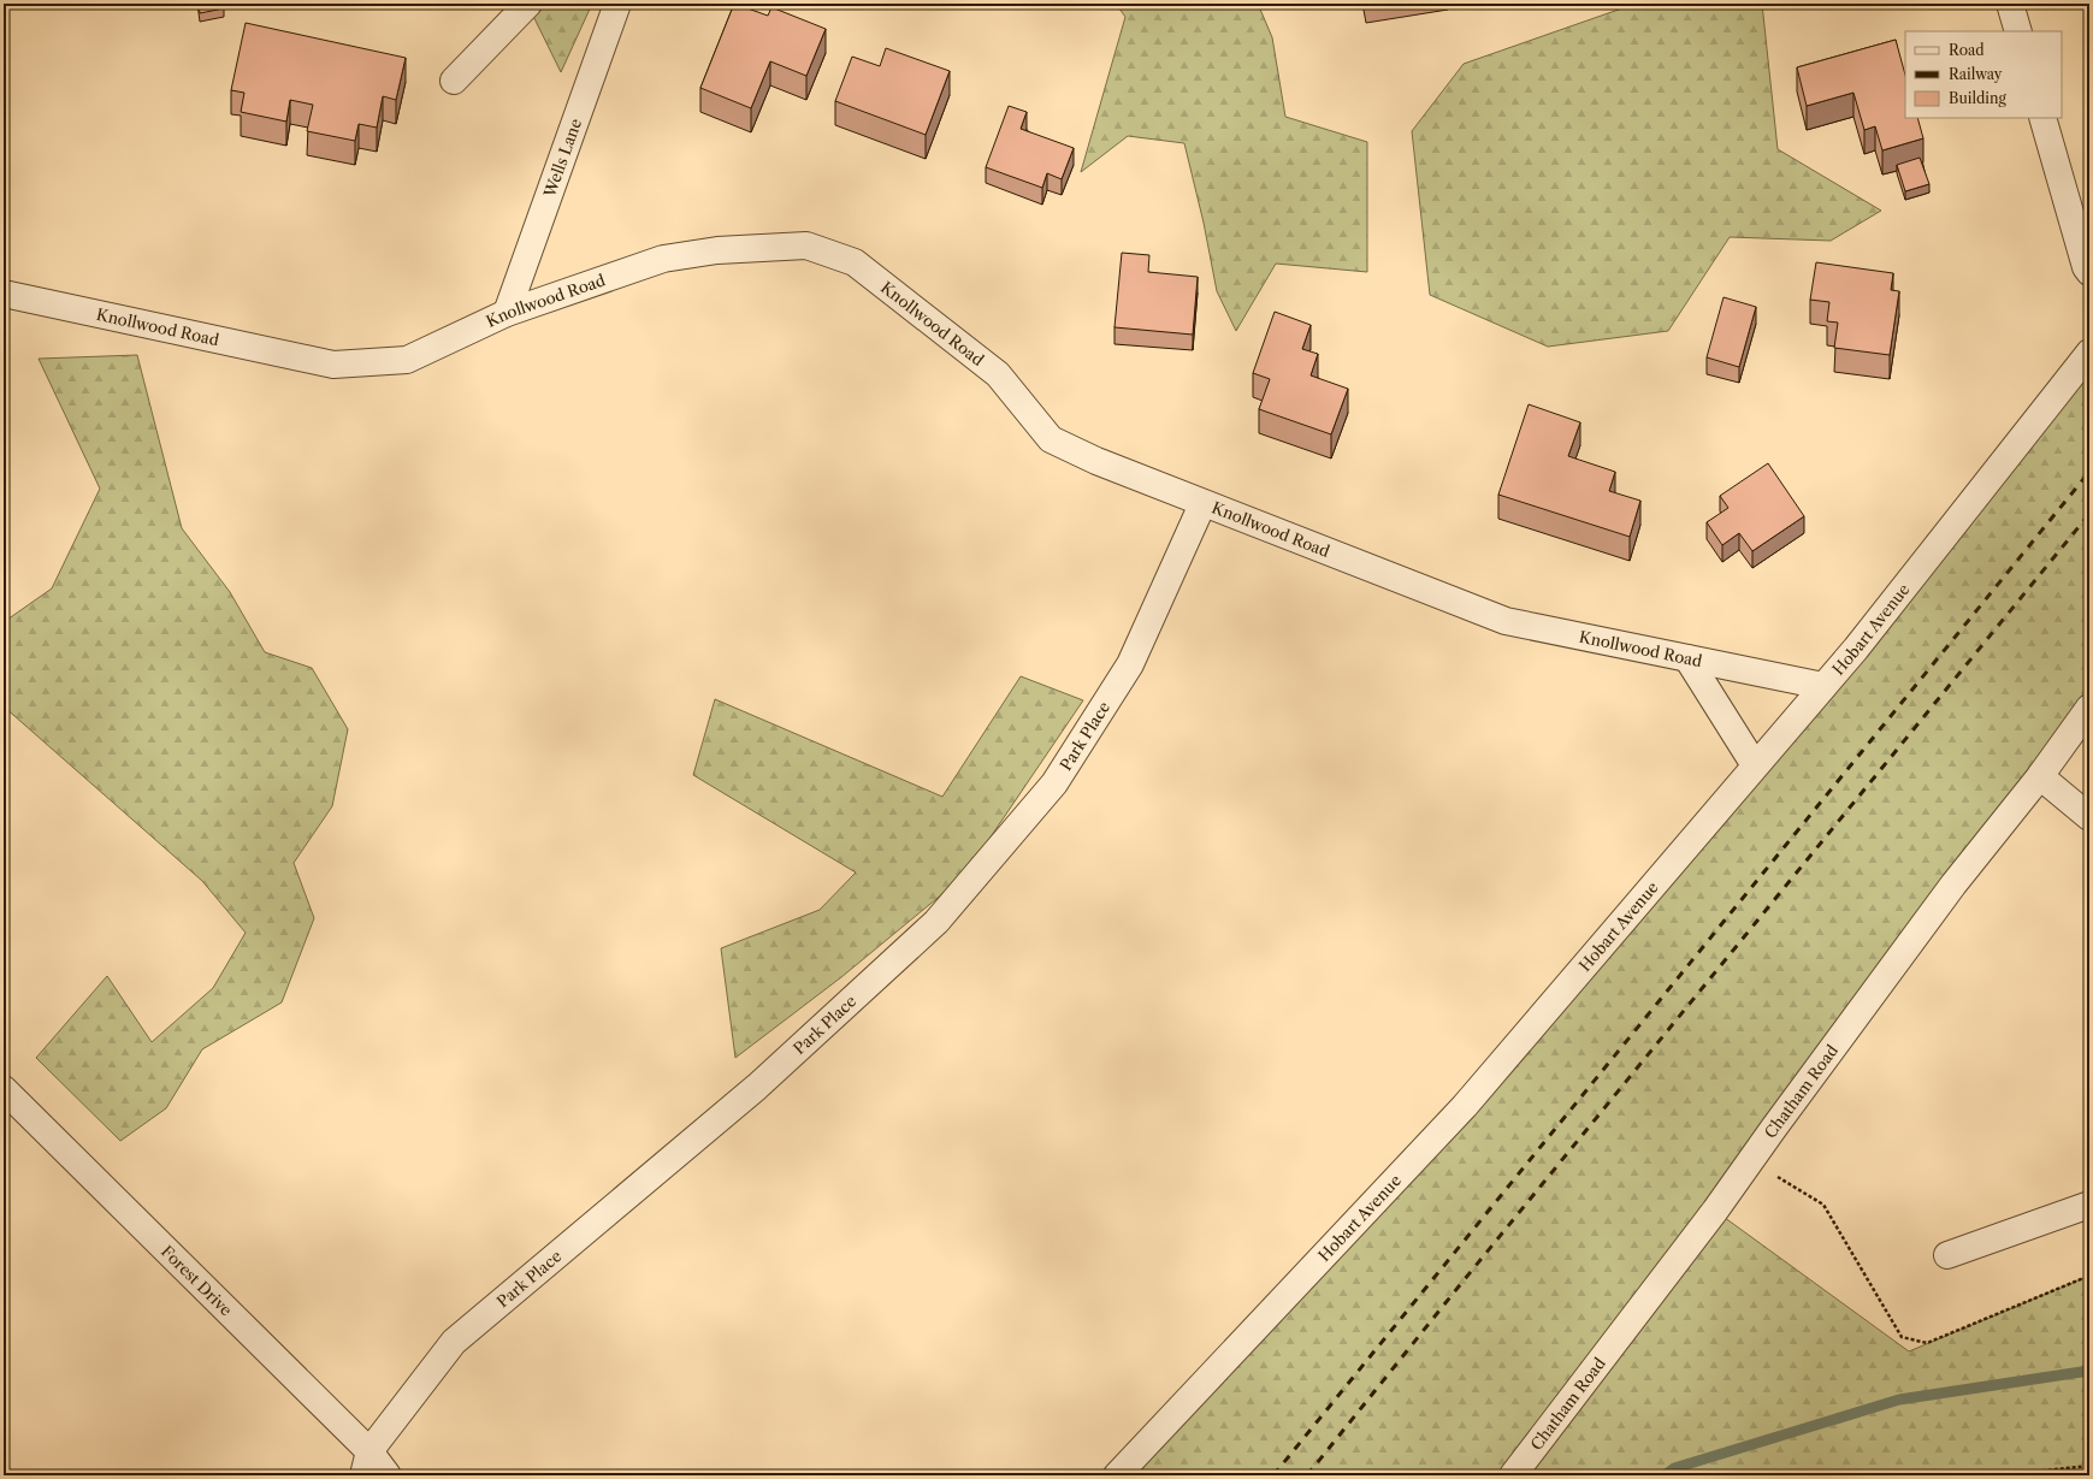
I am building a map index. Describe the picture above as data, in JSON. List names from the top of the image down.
{
  "streets": {
    "street": [
      "Wells Lane",
      "Knollwood Road",
      "Hobart Avenue",
      "Park Place",
      "Chatham Road",
      "Forest Drive"
    ]
  },
  "crossings": [
    ["Wells Lane", "Knollwood Road"],
    ["Knollwood Road", "Hobart Avenue"],
    ["Knollwood Road", "Park Place"],
    ["Park Place", "Forest Drive"]
  ],
  "legend": ["Road", "Railway", "Building"]
}
